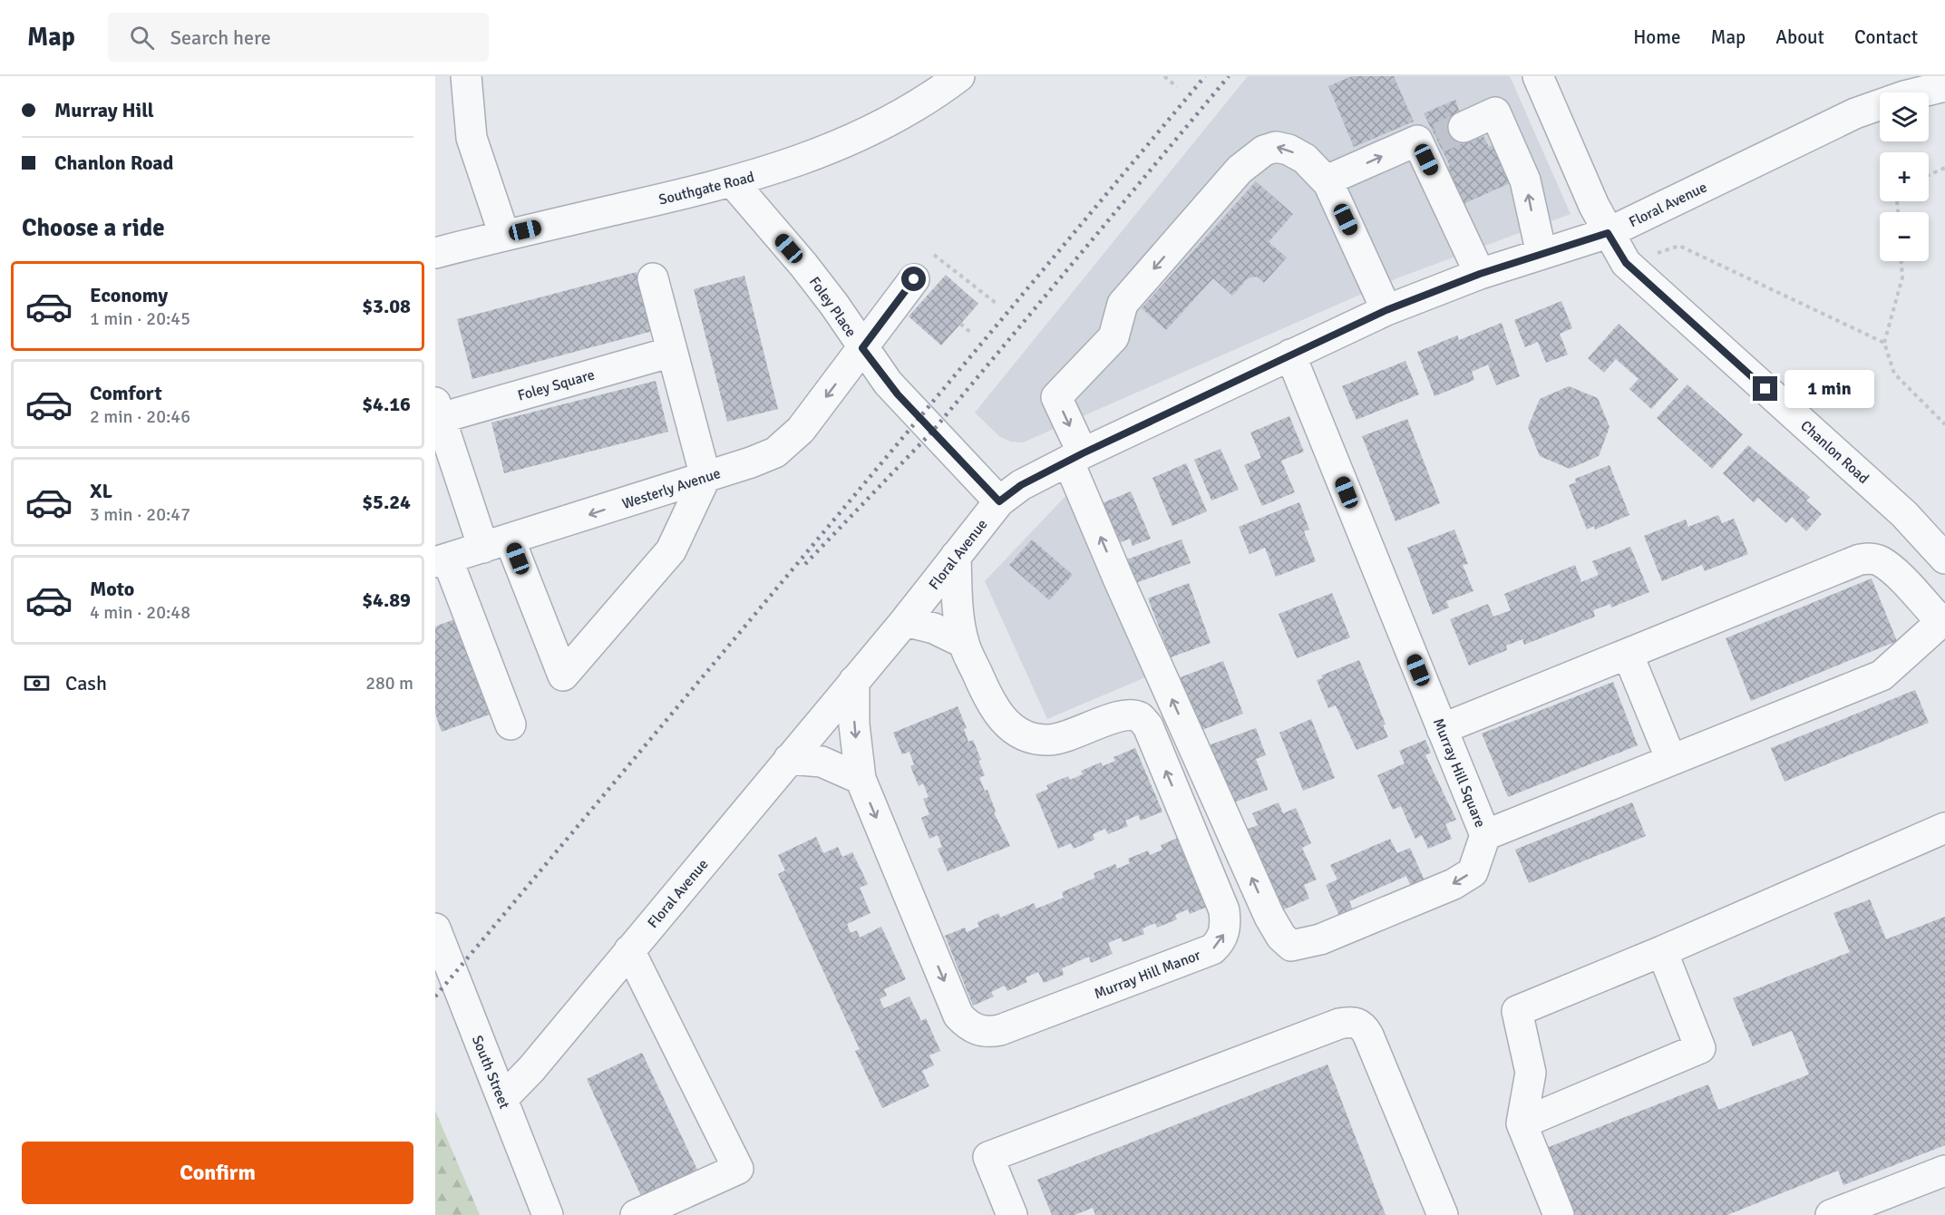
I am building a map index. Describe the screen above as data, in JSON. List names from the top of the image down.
{
  "streets": {
    "street": [
      "Southgate Road",
      "Floral Avenue",
      "Foley Place",
      "Foley Square",
      "Chanlon Road",
      "Westerly Avenue",
      "Murray Hill Square",
      "Murray Hill Manor",
      "South Street"
    ]
  },
  "crossings": [
    ["Southgate Road", "Foley Place"],
    ["Floral Avenue", "Foley Place"],
    ["Floral Avenue", "Chanlon Road"],
    ["Floral Avenue", "Murray Hill Square"],
    ["Floral Avenue", "Murray Hill Manor"],
    ["Floral Avenue", "South Street"],
    ["Foley Place", "Westerly Avenue"],
    ["Foley Square", "Westerly Avenue"]
  ],
  "one_way": ["Westerly Avenue"],
  "page": {
    "header": "Map",
    "search": "Search here",
    "nav": [
      "Home",
      "Map",
      "About",
      "Contact"
    ],
    "banner": ["Murray Hill", "Chanlon Road"],
    "map_buttons": ["+", "−"],
    "heading": "Choose a ride",
    "list": [
      {
        "name": "Economy",
        "note": "1 min · 20:45",
        "value": "$3.08"
      },
      {
        "name": "Comfort",
        "note": "2 min · 20:46",
        "value": "$4.16"
      },
      {
        "name": "XL",
        "note": "3 min · 20:47",
        "value": "$5.24"
      },
      {
        "name": "Moto",
        "note": "4 min · 20:48",
        "value": "$4.89"
      }
    ],
    "bubble": "1 min",
    "pay": ["Cash", "280 m"],
    "buttons": "Confirm"
  }
}
